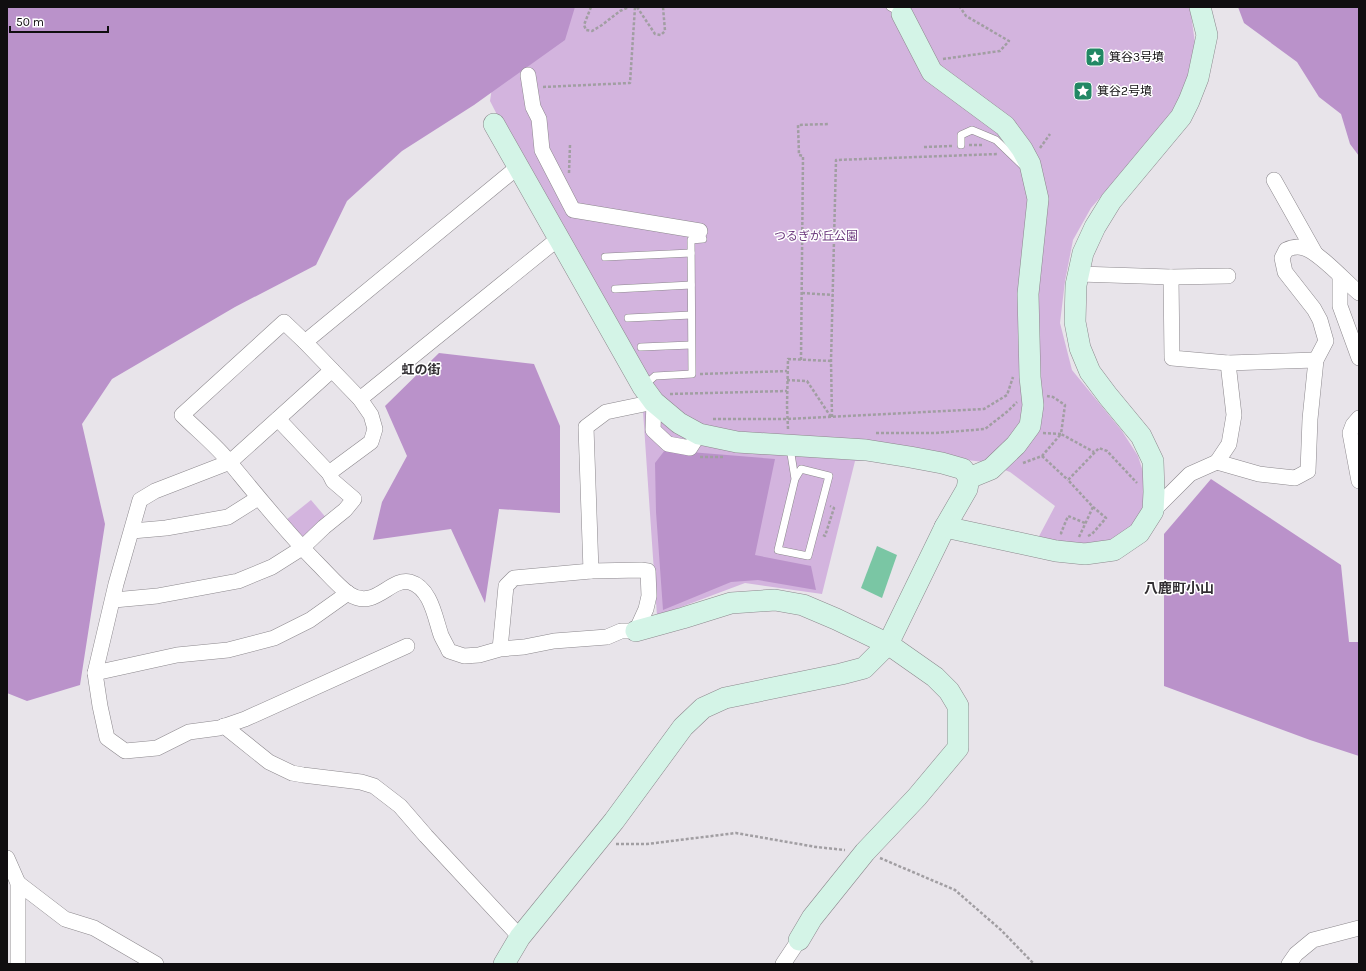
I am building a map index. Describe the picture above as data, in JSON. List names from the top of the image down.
{
  "districts": ["虹の街", "八鹿町小山"],
  "parks": ["つるぎが丘公園"],
  "places": {
    "place": ["箕谷3号墳", "箕谷2号墳"]
  },
  "scale_bar": "50 m"
}
